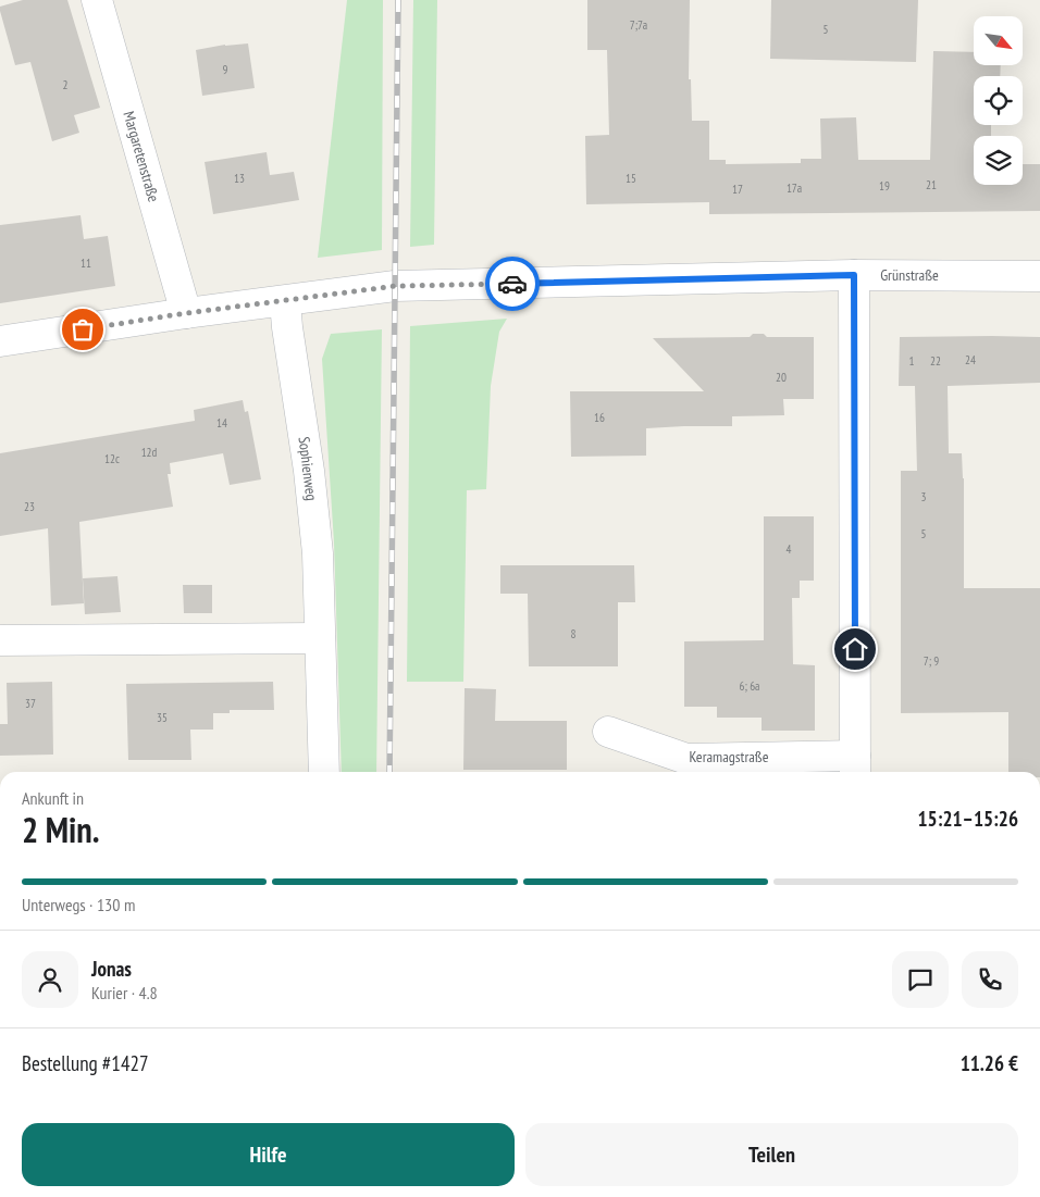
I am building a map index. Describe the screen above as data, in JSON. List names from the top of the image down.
{
  "streets": {
    "street": [
      "Margaretenstraße",
      "Grünstraße",
      "Sophienweg",
      "Keramagstraße"
    ]
  },
  "crossings": [
    ["Margaretenstraße", "Grünstraße"],
    ["Grünstraße", "Sophienweg"],
    ["Grünstraße", "Keramagstraße"]
  ],
  "house_numbers": [
    "7;7a",
    "5",
    "9",
    "2",
    "13",
    "15",
    "21",
    "19",
    "17a",
    "17",
    "11",
    "24",
    "1",
    "22",
    "20",
    "16",
    "14",
    "12d",
    "12c",
    "3",
    "23",
    "5",
    "4",
    "8",
    "7; 9",
    "6; 6a",
    "37",
    "35"
  ],
  "north": "bottom right",
  "page": {
    "heading": ["2 Min.", "Ankunft in", "15:21–15:26"],
    "panel": [
      "Jonas",
      "Kurier · 4.8",
      "Bestellung #1427",
      "11.26 €"
    ],
    "bar": "Unterwegs · 130 m",
    "buttons": ["Hilfe", "Teilen"]
  }
}
